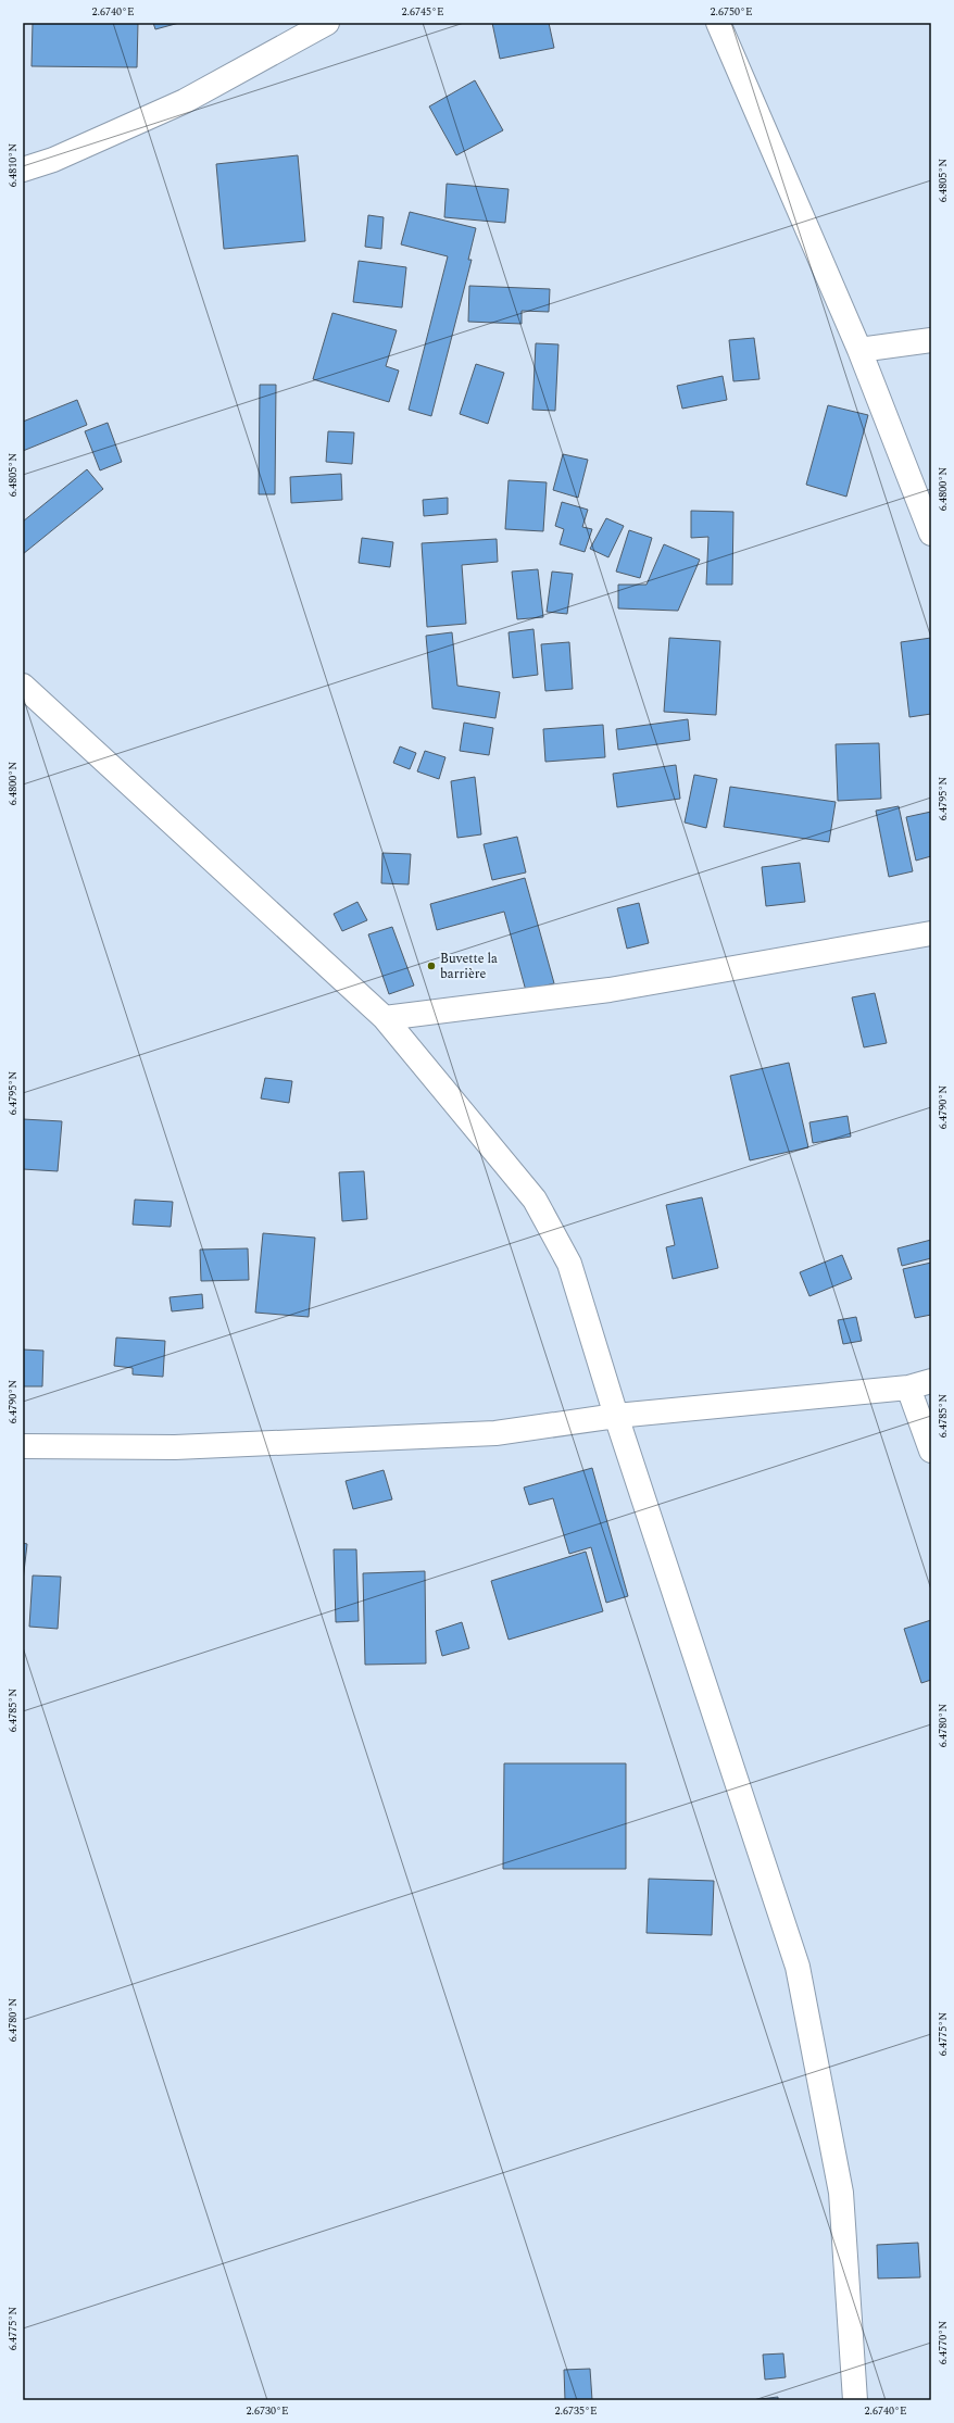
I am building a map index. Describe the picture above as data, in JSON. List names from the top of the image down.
{
  "places": ["Buvette la barrière"],
  "coordinates": [
    "2.6740°E",
    "2.6745°E",
    "2.6750°E",
    "6.4810°N",
    "6.4805°N",
    "6.4800°N",
    "6.4795°N",
    "6.4790°N",
    "6.4785°N",
    "6.4780°N",
    "6.4775°N",
    "6.4770°N",
    "2.6730°E",
    "2.6735°E"
  ]
}
